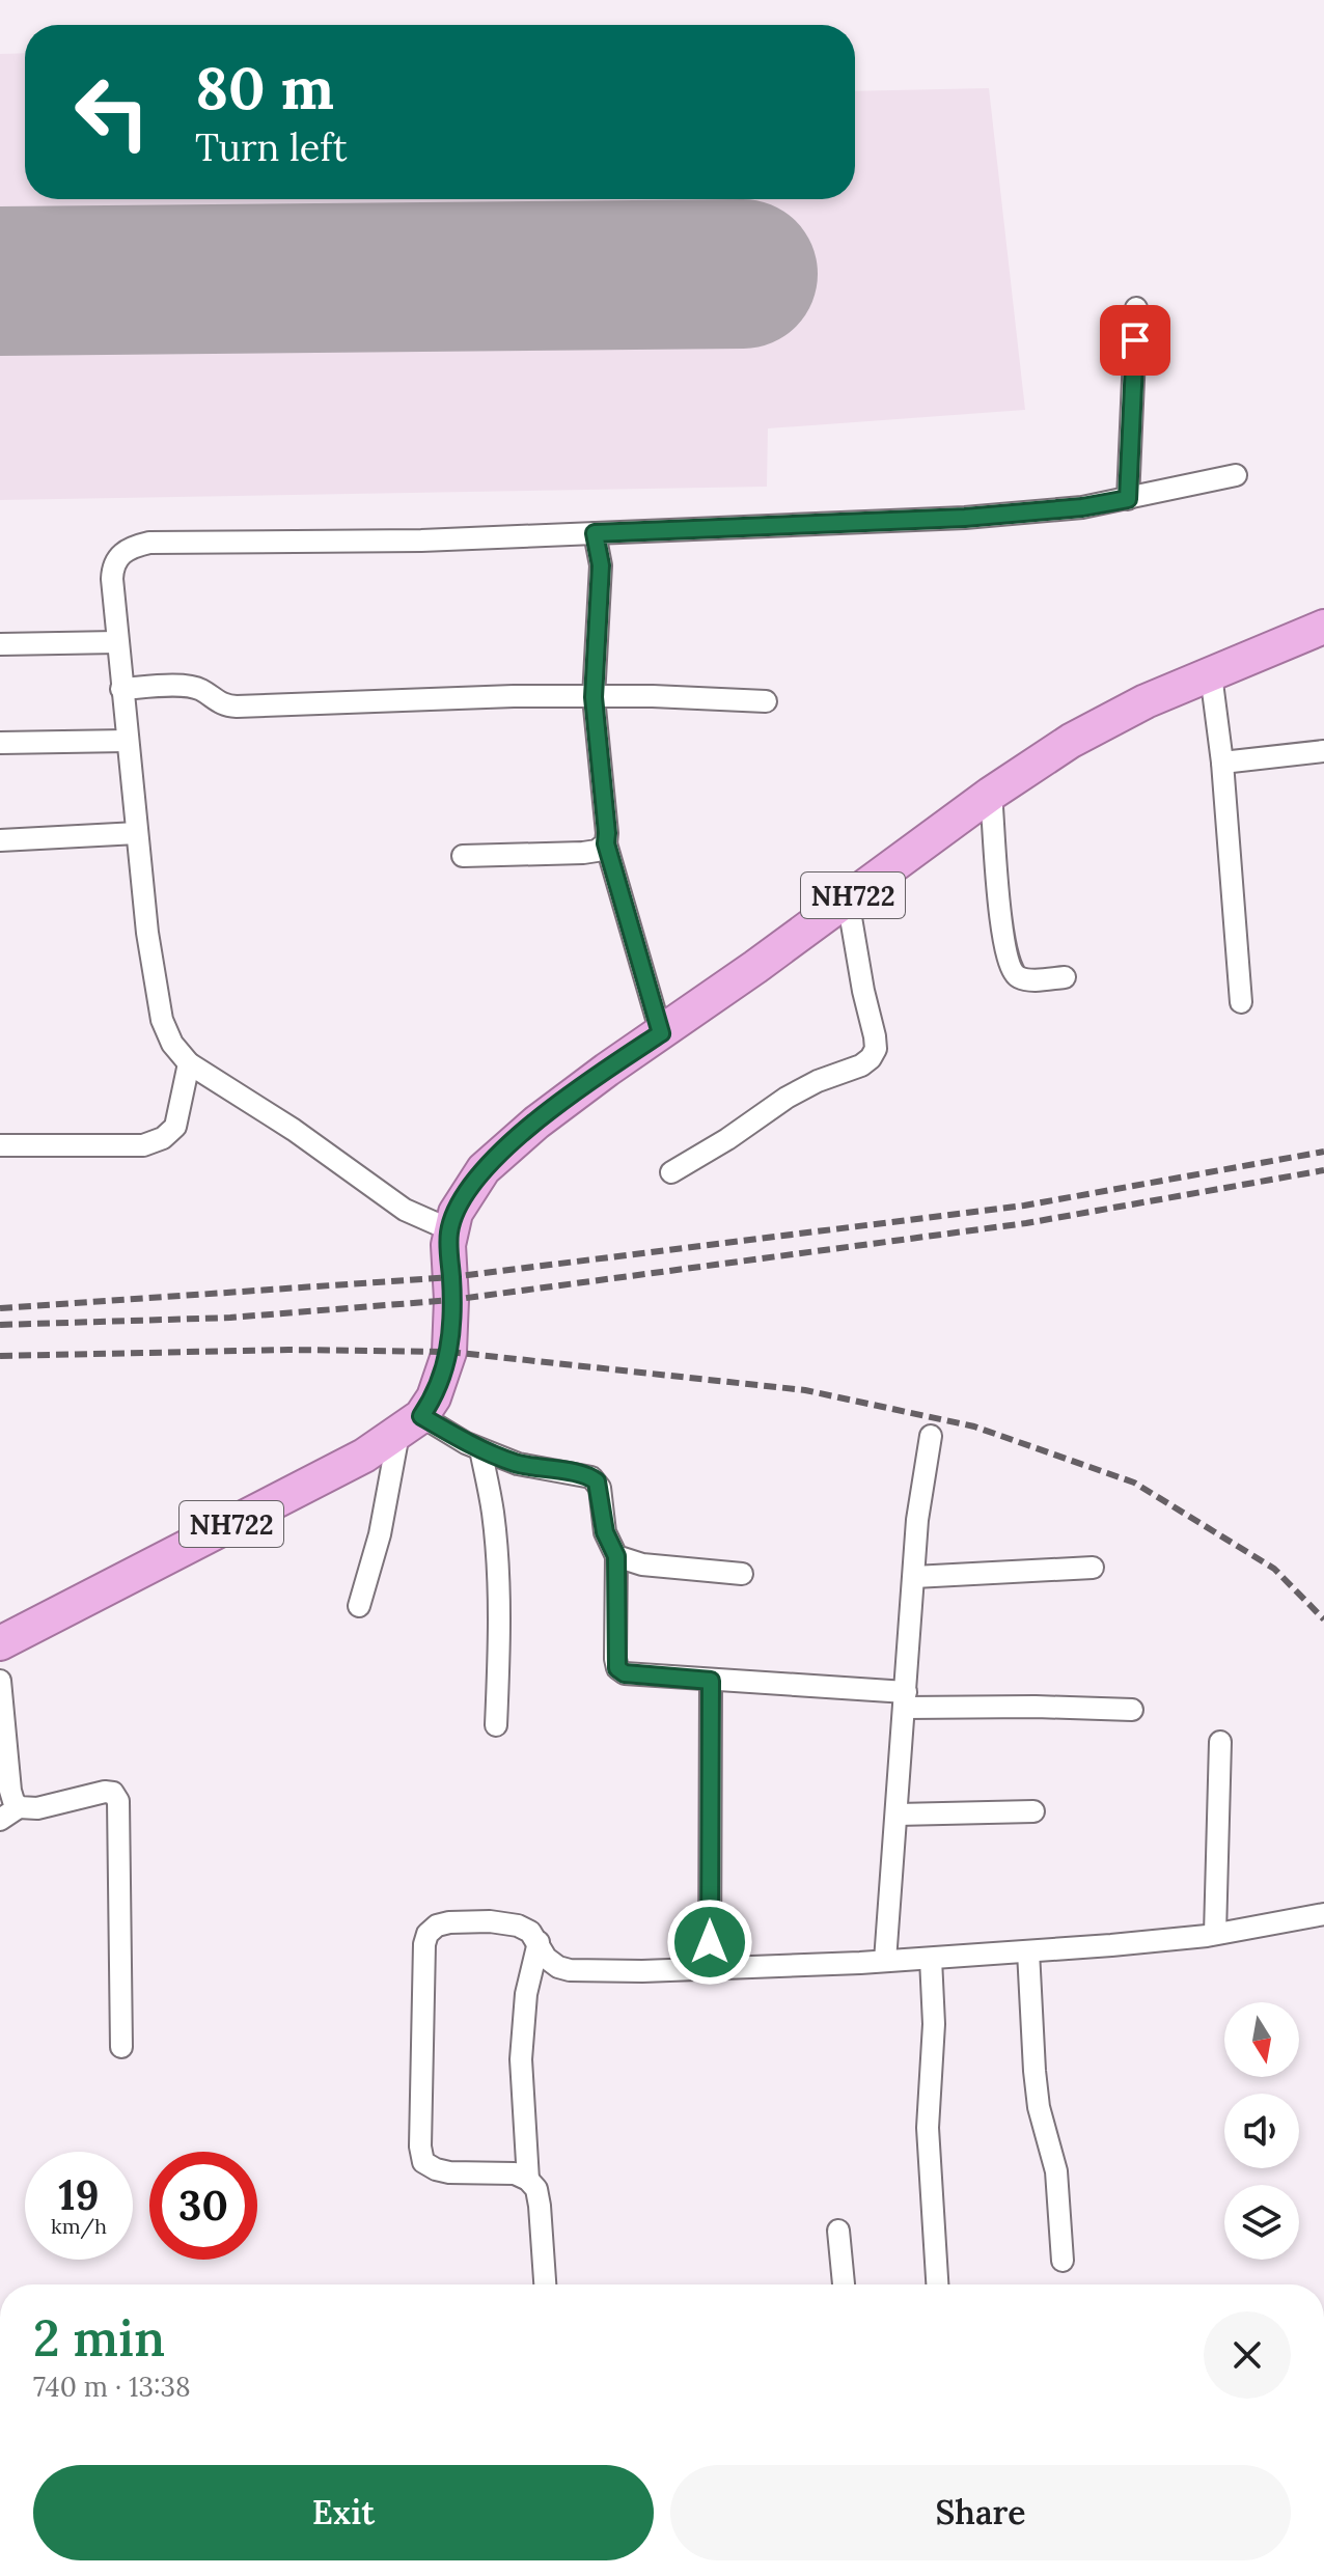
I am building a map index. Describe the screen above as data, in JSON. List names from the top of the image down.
{
  "streets": {
    "highway": ["NH722"]
  },
  "north": "bottom",
  "page": {
    "turn": ["80 m", "Turn left"],
    "speed": "19 km/h",
    "limit": "30",
    "heading": ["2 min", "740 m · 13:38"],
    "buttons": ["Exit", "Share"]
  }
}
